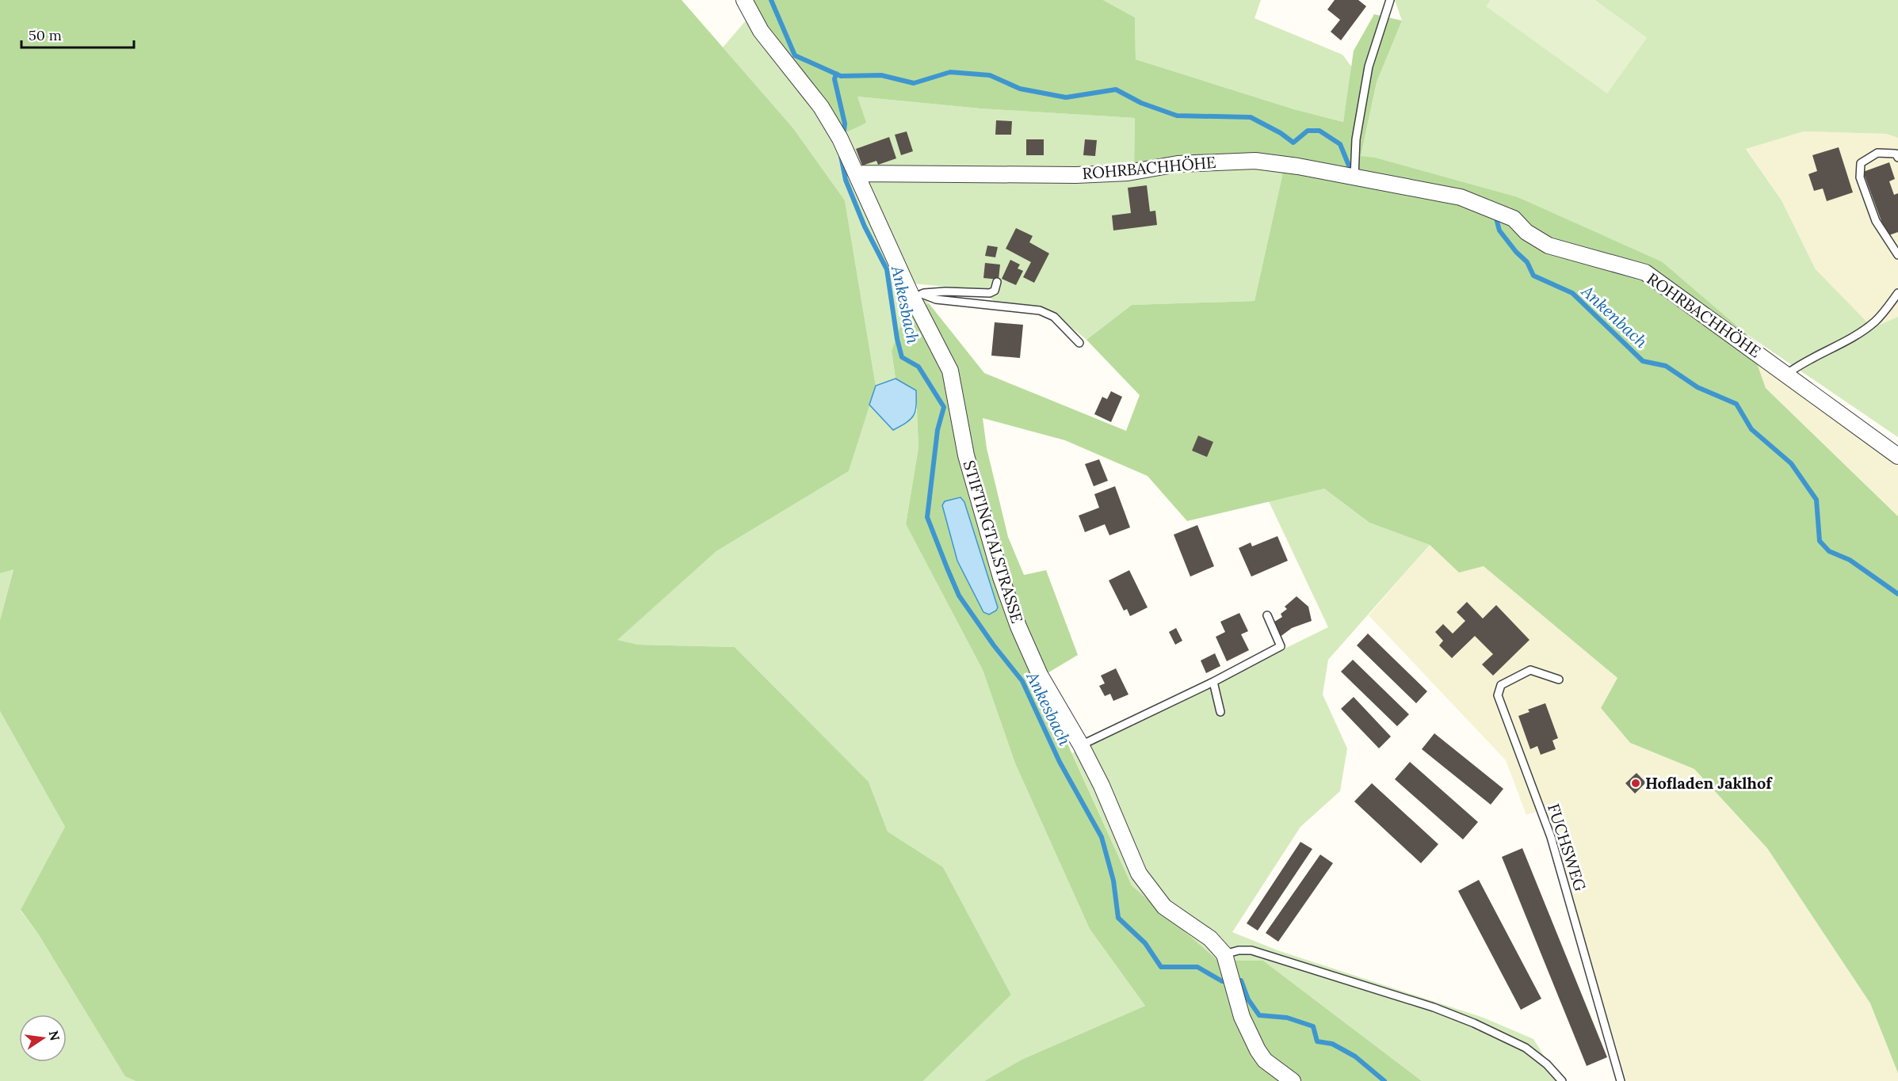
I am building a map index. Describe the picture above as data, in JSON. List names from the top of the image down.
{
  "streets": {
    "street": ["ROHRBACHHÖHE", "STIFTINGTALSTRASSE"],
    "lane": ["FUCHSWEG"]
  },
  "crossings": [
    ["ROHRBACHHÖHE", "STIFTINGTALSTRASSE"]
  ],
  "water": ["Ankesbach", "Ankenbach"],
  "places": ["Hofladen Jaklhof"],
  "scale_bar": "50 m",
  "north": "right"
}
